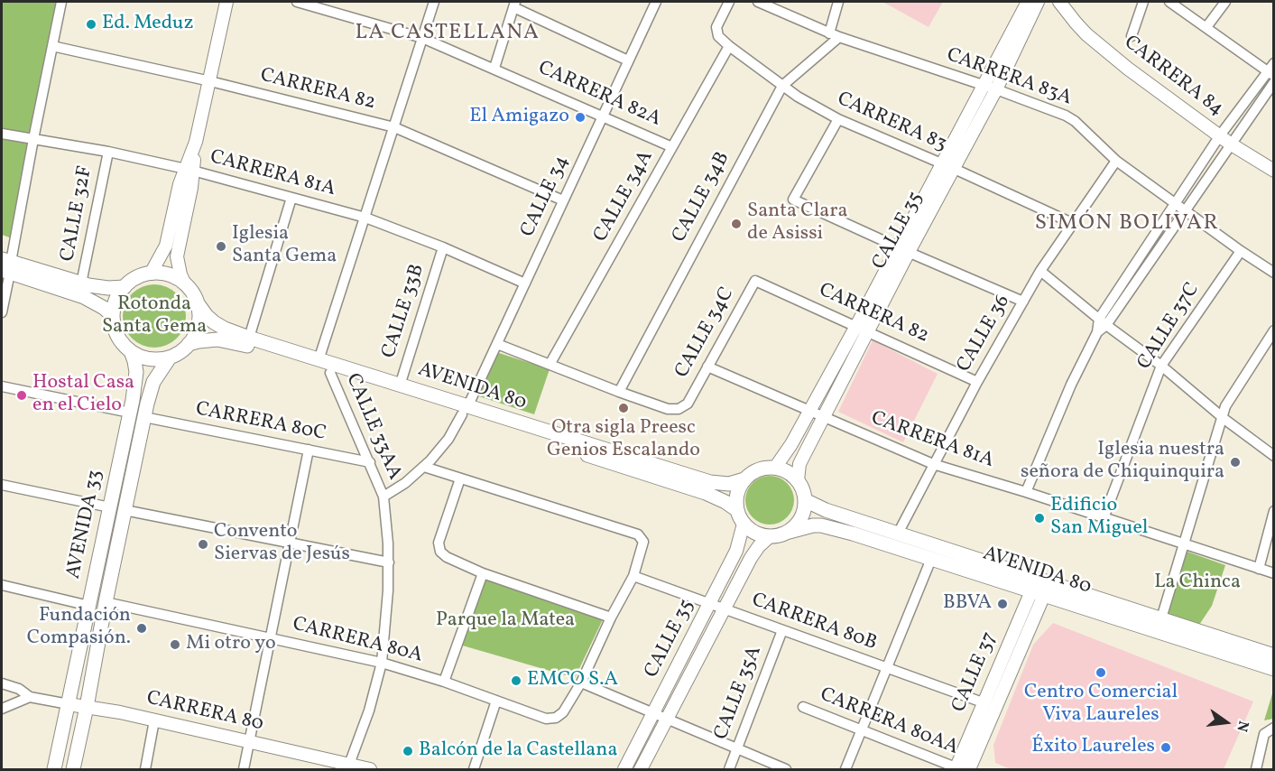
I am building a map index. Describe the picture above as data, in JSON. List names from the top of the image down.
{
  "streets": {
    "main road": ["AVENIDA 80", "AVENIDA 33"],
    "street": [
      "CARRERA 84",
      "CARRERA 83A",
      "CARRERA 82",
      "CARRERA 82A",
      "CARRERA 83",
      "CARRERA 81A",
      "CALLE 34",
      "CALLE 34A",
      "CALLE 34B",
      "CALLE 32F",
      "CALLE 35",
      "CALLE 33B",
      "CALLE 37C",
      "CALLE 34C",
      "CALLE 36",
      "CARRERA 80C",
      "CALLE 33AA",
      "CARRERA 80B",
      "CARRERA 80A",
      "CALLE 37",
      "CALLE 35A",
      "CARRERA 80",
      "CARRERA 80AA"
    ]
  },
  "crossings": [
    ["CARRERA 83A", "CALLE 34B"],
    ["CARRERA 83A", "CALLE 35"],
    ["CARRERA 83A", "CALLE 37C"],
    ["CARRERA 83A", "CALLE 36"],
    ["CARRERA 82", "CALLE 34"],
    ["CARRERA 82", "CALLE 35"],
    ["CARRERA 82", "CALLE 34C"],
    ["CARRERA 82", "CALLE 36"],
    ["CARRERA 82", "CALLE 33AA"],
    ["CARRERA 82A", "CALLE 34"],
    ["CARRERA 82A", "CALLE 34A"],
    ["CARRERA 82A", "CALLE 33AA"],
    ["CARRERA 83", "CALLE 34A"],
    ["CARRERA 83", "CALLE 34B"],
    ["CARRERA 83", "CALLE 35"],
    ["CARRERA 83", "CALLE 36"],
    ["CARRERA 81A", "CALLE 34"],
    ["CARRERA 81A", "CALLE 32F"],
    ["CARRERA 81A", "CALLE 35"],
    ["CARRERA 81A", "CALLE 33B"],
    ["CARRERA 81A", "CALLE 37C"],
    ["CARRERA 81A", "CALLE 34C"],
    ["CARRERA 81A", "CALLE 36"],
    ["CARRERA 81A", "CALLE 33AA"],
    ["CALLE 34", "AVENIDA 80"],
    ["CALLE 34", "CALLE 33AA"],
    ["CALLE 34B", "CALLE 34C"],
    ["CALLE 35", "AVENIDA 80"],
    ["CALLE 35", "CARRERA 80B"],
    ["CALLE 33B", "AVENIDA 80"],
    ["CALLE 36", "AVENIDA 80"],
    ["AVENIDA 80", "CALLE 33AA"],
    ["AVENIDA 80", "AVENIDA 33"],
    ["AVENIDA 80", "CALLE 37"],
    ["CARRERA 80C", "CALLE 33AA"],
    ["CARRERA 80C", "AVENIDA 33"],
    ["AVENIDA 33", "CARRERA 80A"],
    ["AVENIDA 33", "CARRERA 80"],
    ["CARRERA 80B", "CALLE 37"],
    ["CARRERA 80B", "CALLE 35A"],
    ["CALLE 37", "CARRERA 80AA"]
  ],
  "districts": ["LA CASTELLANA", "SIMÓN BOLIVAR"],
  "parks": ["Rotonda Santa Gema", "La Chinca", "Parque la Matea"],
  "places": [
    "Ed. Meduz",
    "El Amigazo",
    "Santa Clara de Asissi",
    "Iglesia Santa Gema",
    "Hostal Casa en el Cielo",
    "Otra sigla Preesc Genios Escalando",
    "Iglesia nuestra señora de Chiquinquira",
    "Edificio San Miguel",
    "Convento Siervas de Jesús",
    "BBVA",
    "Fundación Compasión.",
    "Mi otro yo",
    "Centro Comercial Viva Laureles",
    "EMCO S.A",
    "Éxito Laureles",
    "Balcón de la Castellana"
  ],
  "north": "right"
}
